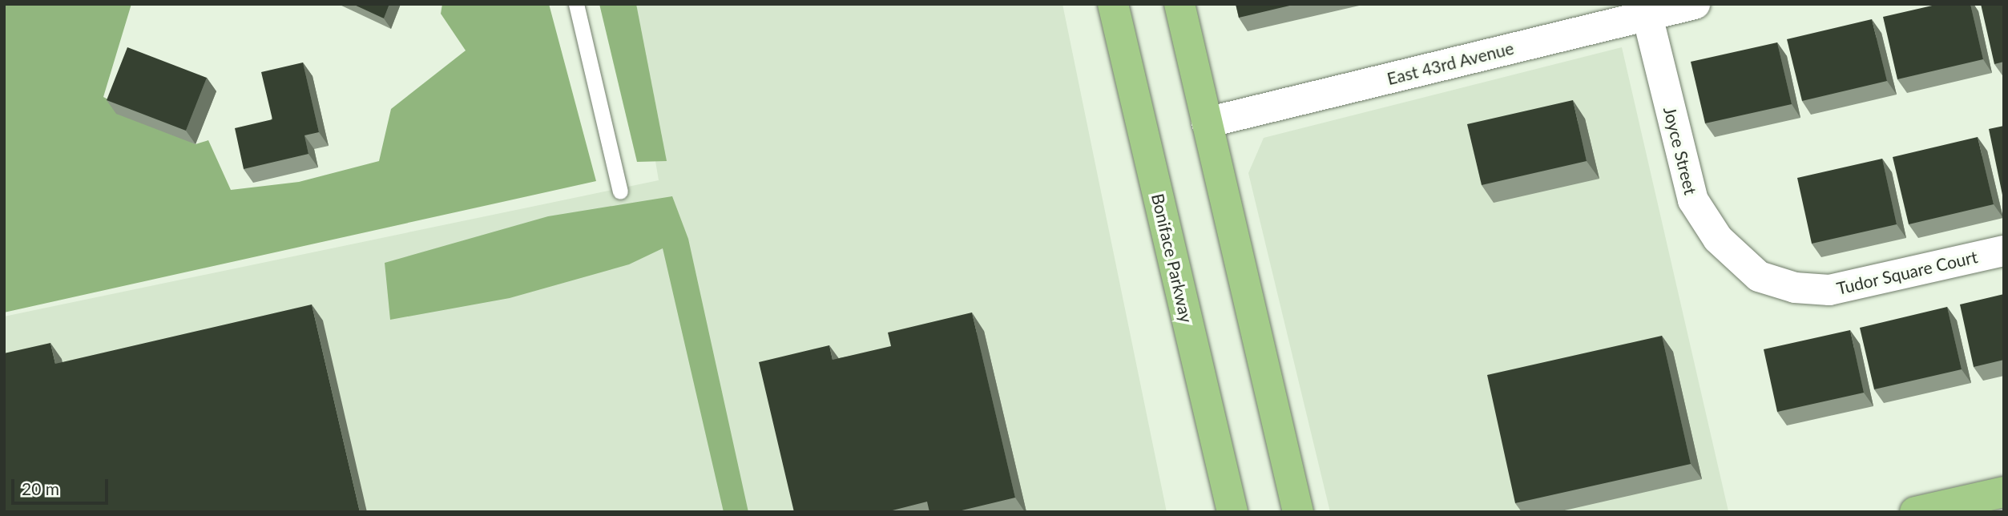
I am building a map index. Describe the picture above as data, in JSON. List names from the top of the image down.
{
  "streets": {
    "main road": ["Boniface Parkway"],
    "street": ["East 43rd Avenue", "Joyce Street", "Tudor Square Court"]
  },
  "crossings": [
    ["East 43rd Avenue", "Joyce Street"],
    ["Joyce Street", "Tudor Square Court"]
  ],
  "scale_bar": "20 m"
}
